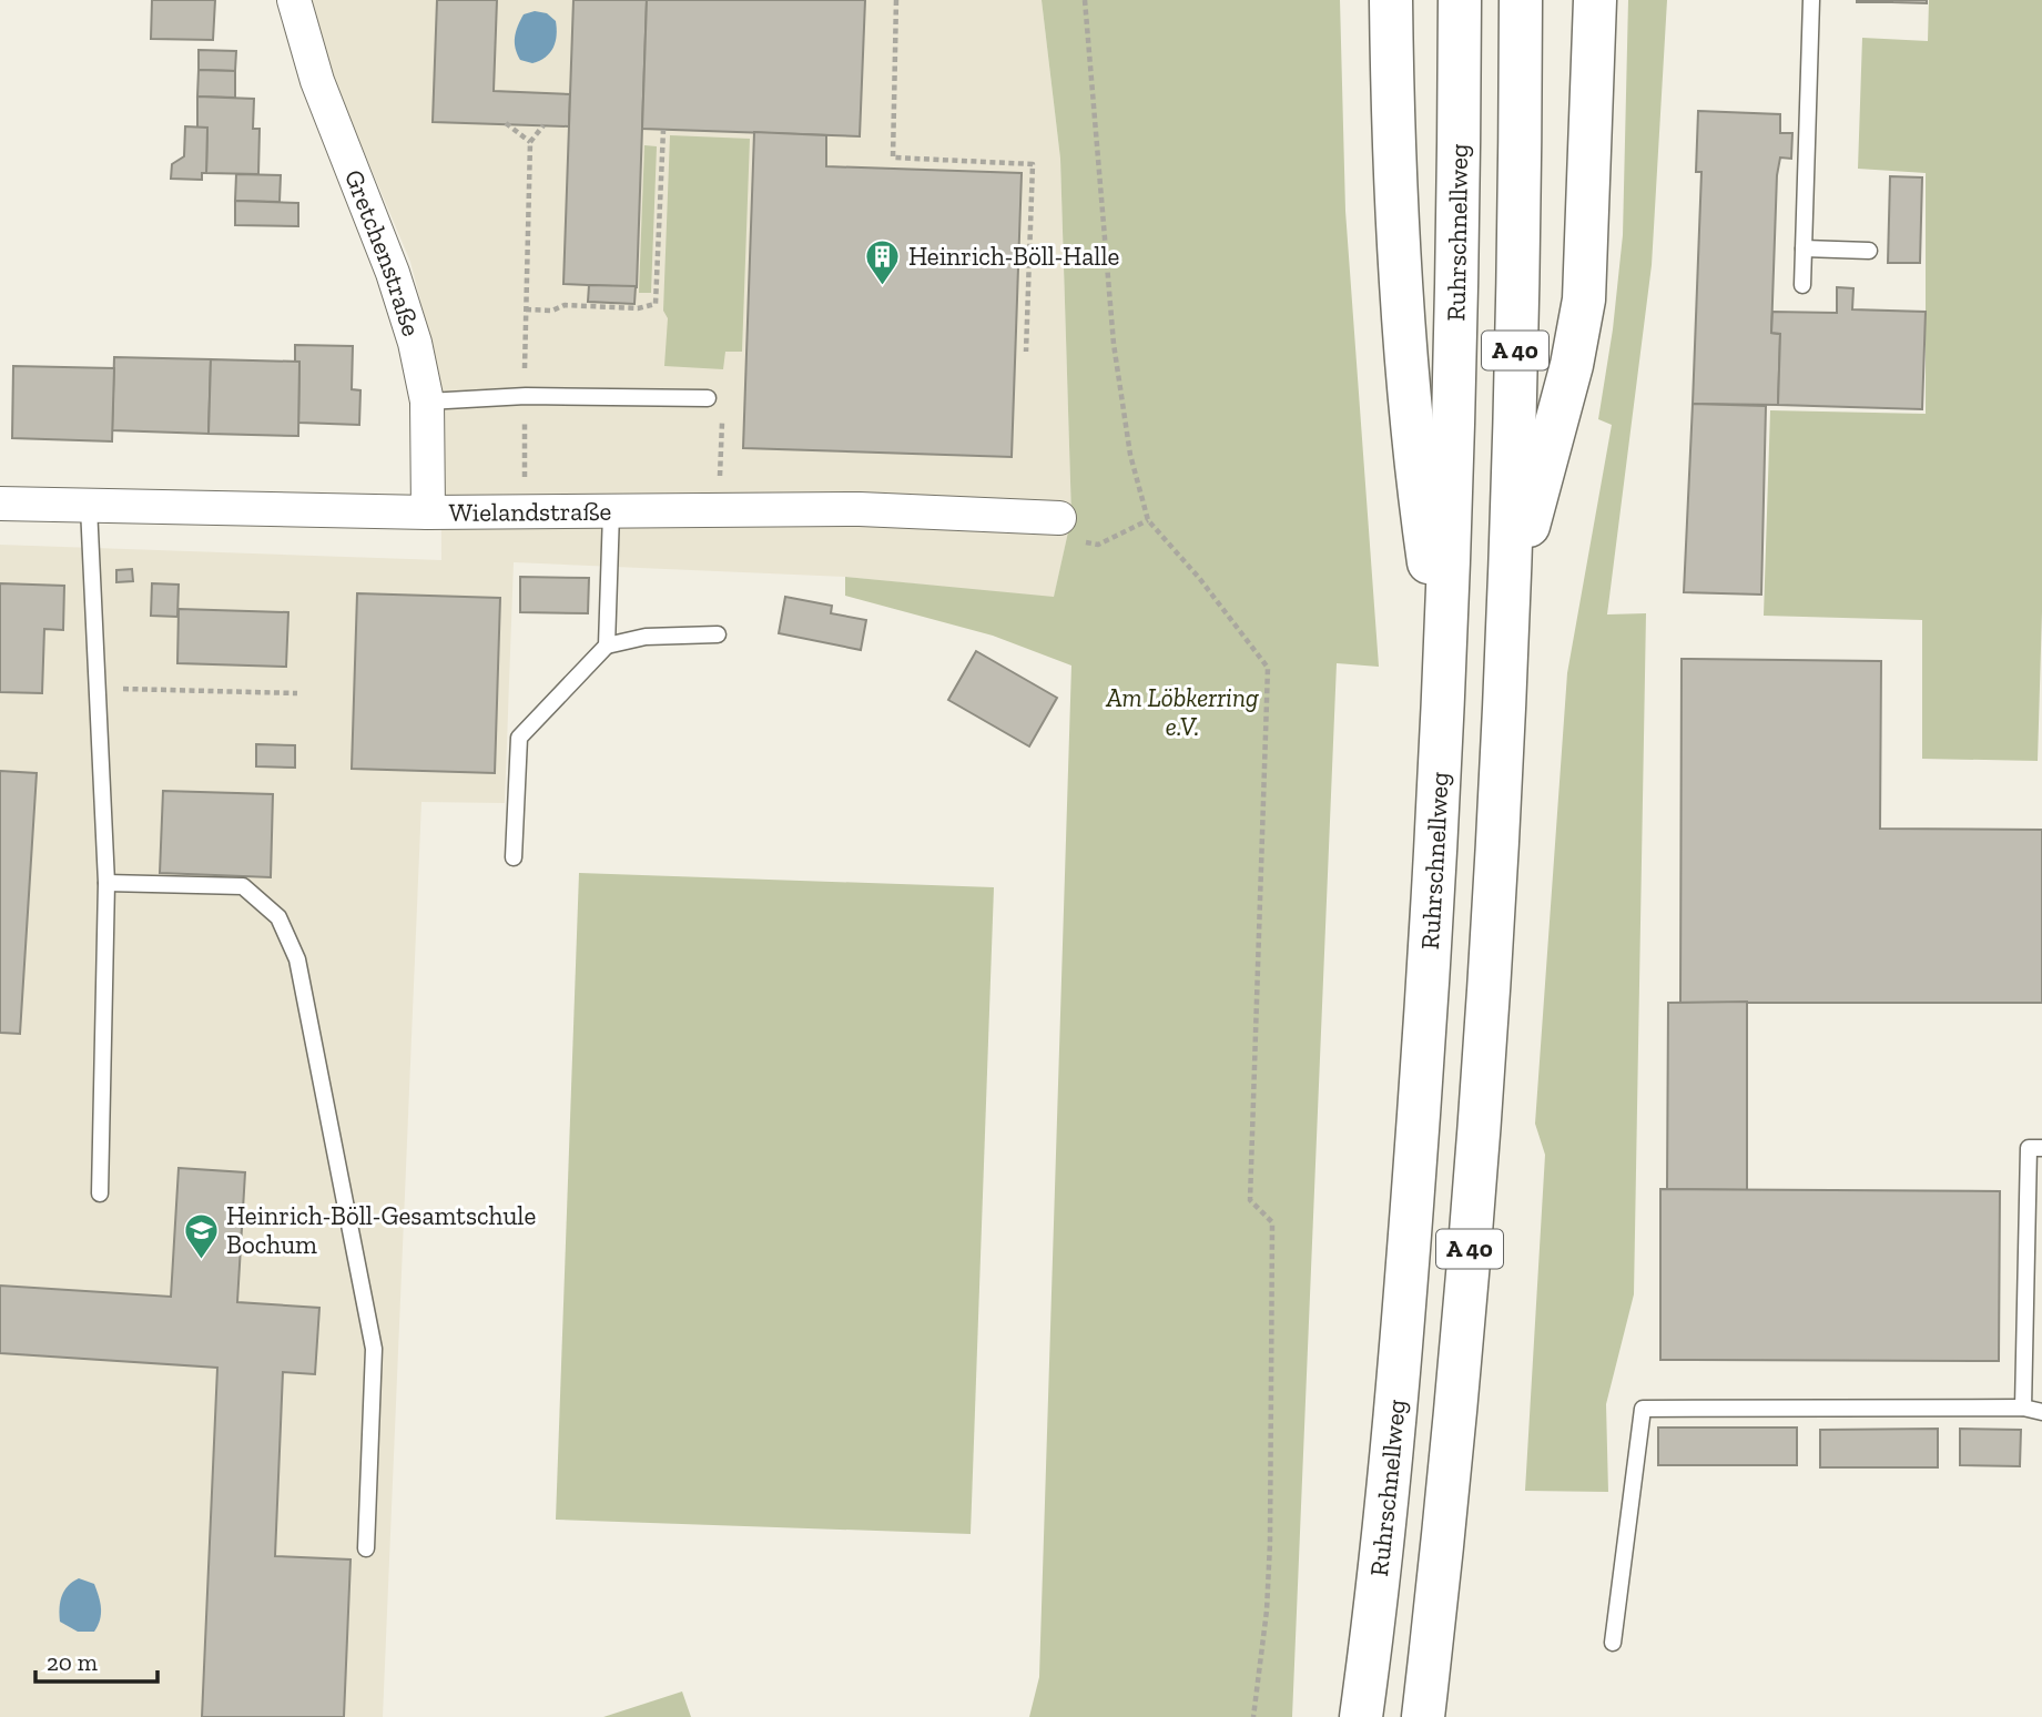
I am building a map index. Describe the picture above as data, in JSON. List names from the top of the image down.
{
  "streets": {
    "highway": ["Ruhrschnellweg", "A 40"],
    "street": ["Gretchenstraße", "Wielandstraße"]
  },
  "crossings": [
    ["Gretchenstraße", "Wielandstraße"]
  ],
  "parks": ["Am Löbkerring e.V."],
  "places": {
    "building": ["Heinrich-Böll-Halle"],
    "school or university": ["Heinrich-Böll-Gesamtschule Bochum"]
  },
  "scale_bar": "20 m"
}
